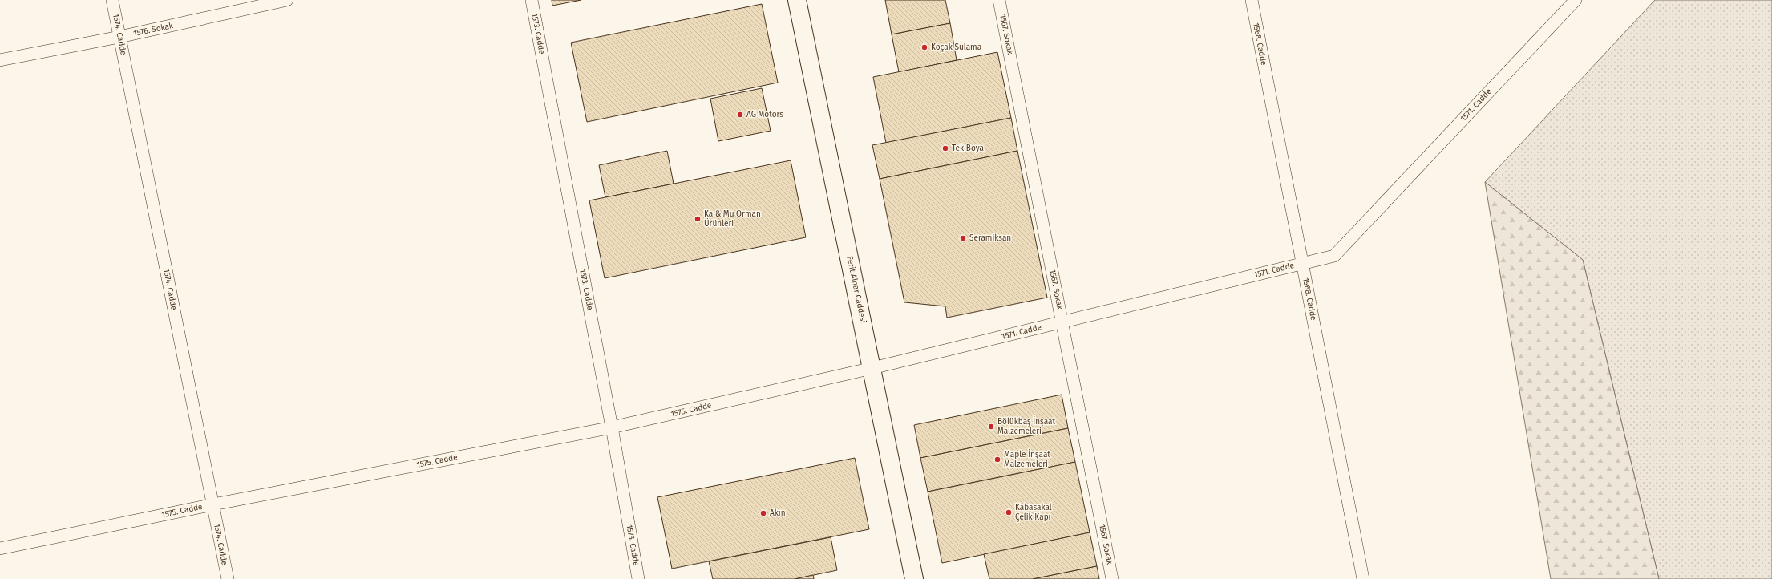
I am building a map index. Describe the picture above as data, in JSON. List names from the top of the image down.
{
  "streets": {
    "street": ["Ferit Alnar Caddesi"],
    "lane": [
      "1576. Sokak",
      "1573. Cadde",
      "1574. Cadde",
      "1567. Sokak",
      "1568. Cadde",
      "1571. Cadde",
      "1575. Cadde"
    ]
  },
  "crossings": [
    ["1576. Sokak", "1574. Cadde"],
    ["1573. Cadde", "1575. Cadde"],
    ["1574. Cadde", "1575. Cadde"],
    ["1567. Sokak", "1571. Cadde"],
    ["1568. Cadde", "1571. Cadde"],
    ["1571. Cadde", "Ferit Alnar Caddesi"],
    ["1571. Cadde", "1575. Cadde"],
    ["Ferit Alnar Caddesi", "1575. Cadde"]
  ],
  "places": [
    "Koçak Sulama",
    "AG Motors",
    "Tek Boya",
    "Ka & Mu Orman Ürünleri",
    "Seramiksan",
    "Bölükbaş İnşaat Malzemeleri",
    "Maple İnşaat Malzemeleri",
    "Kabasakal Çelik Kapı",
    "Akın"
  ]
}
